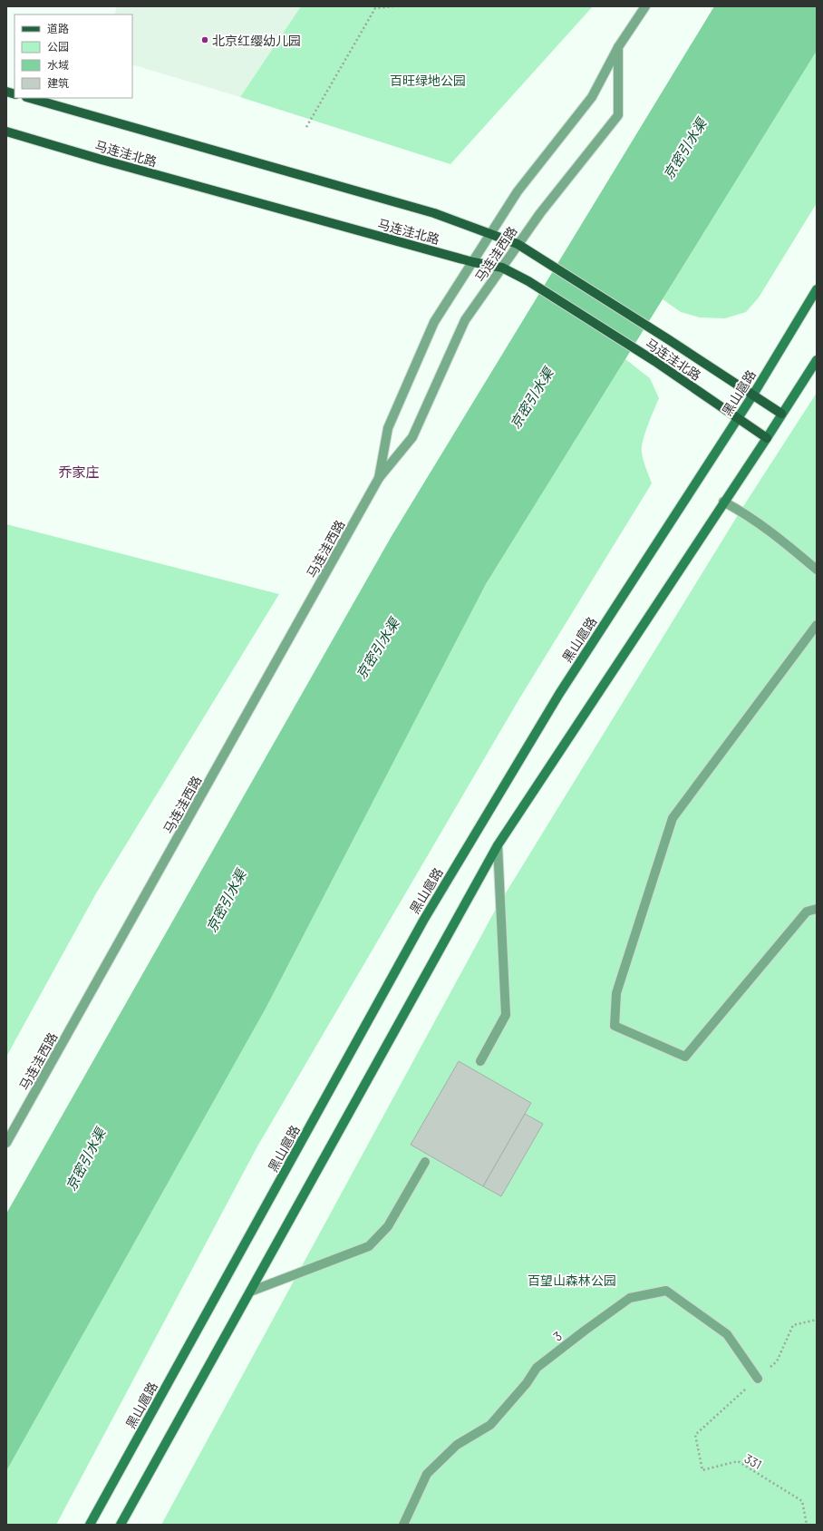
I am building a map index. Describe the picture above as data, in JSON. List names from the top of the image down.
{
  "streets": {
    "main road": ["马连洼北路", "黑山扈路"],
    "street": ["马连洼西路", "3"],
    "path": ["331"]
  },
  "crossings": [
    ["马连洼北路", "马连洼西路"],
    ["马连洼北路", "黑山扈路"]
  ],
  "districts": ["乔家庄"],
  "water": ["京密引水渠"],
  "parks": ["百旺绿地公园", "百望山森林公园"],
  "places": ["北京红缨幼儿园"],
  "legend": [
    "道路",
    "公园",
    "水域",
    "建筑"
  ]
}
